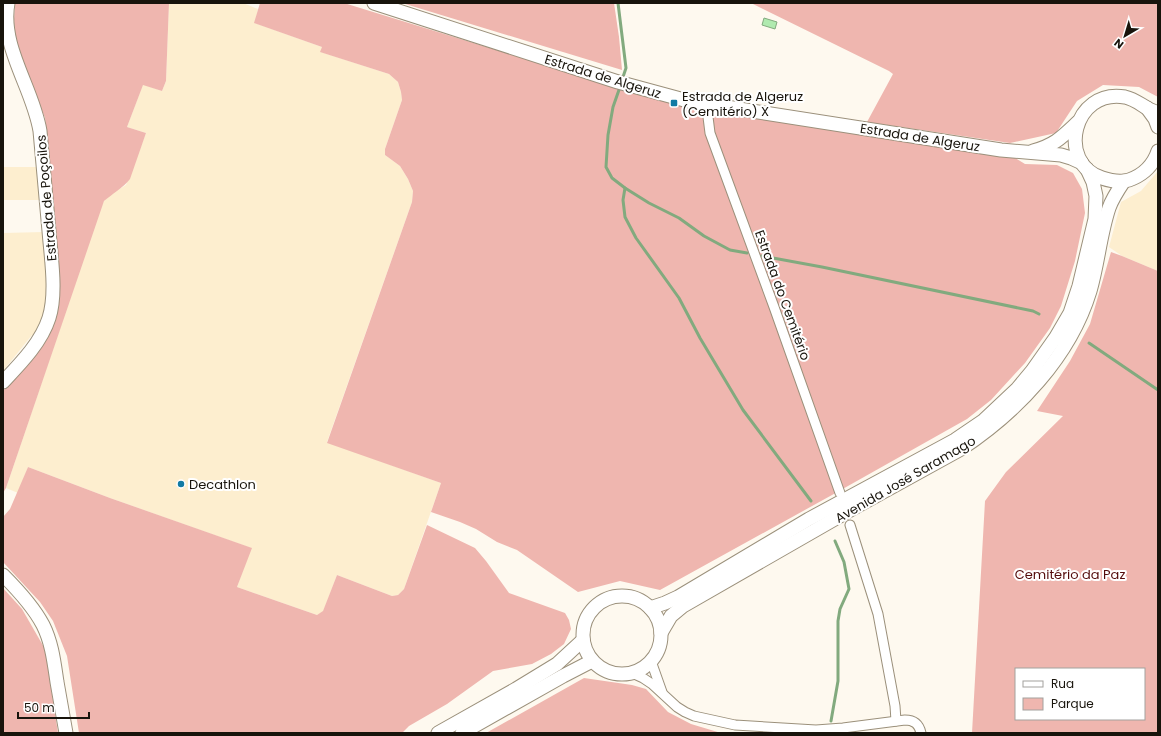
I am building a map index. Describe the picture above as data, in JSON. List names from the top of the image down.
{
  "streets": {
    "main road": ["Estrada de Algeruz", "Estrada de Poçoilos", "Avenida José Saramago"],
    "street": ["Estrada do Cemitério"]
  },
  "crossings": [
    ["Estrada de Algeruz", "Estrada do Cemitério"],
    ["Estrada de Algeruz", "Avenida José Saramago"]
  ],
  "parks": ["Cemitério da Paz"],
  "places": {
    "transit": ["Estrada de Algeruz (Cemitério) X"],
    "other": ["Decathlon"]
  },
  "legend": ["Rua", "Parque"],
  "scale_bar": "50 m",
  "north": "bottom left"
}
